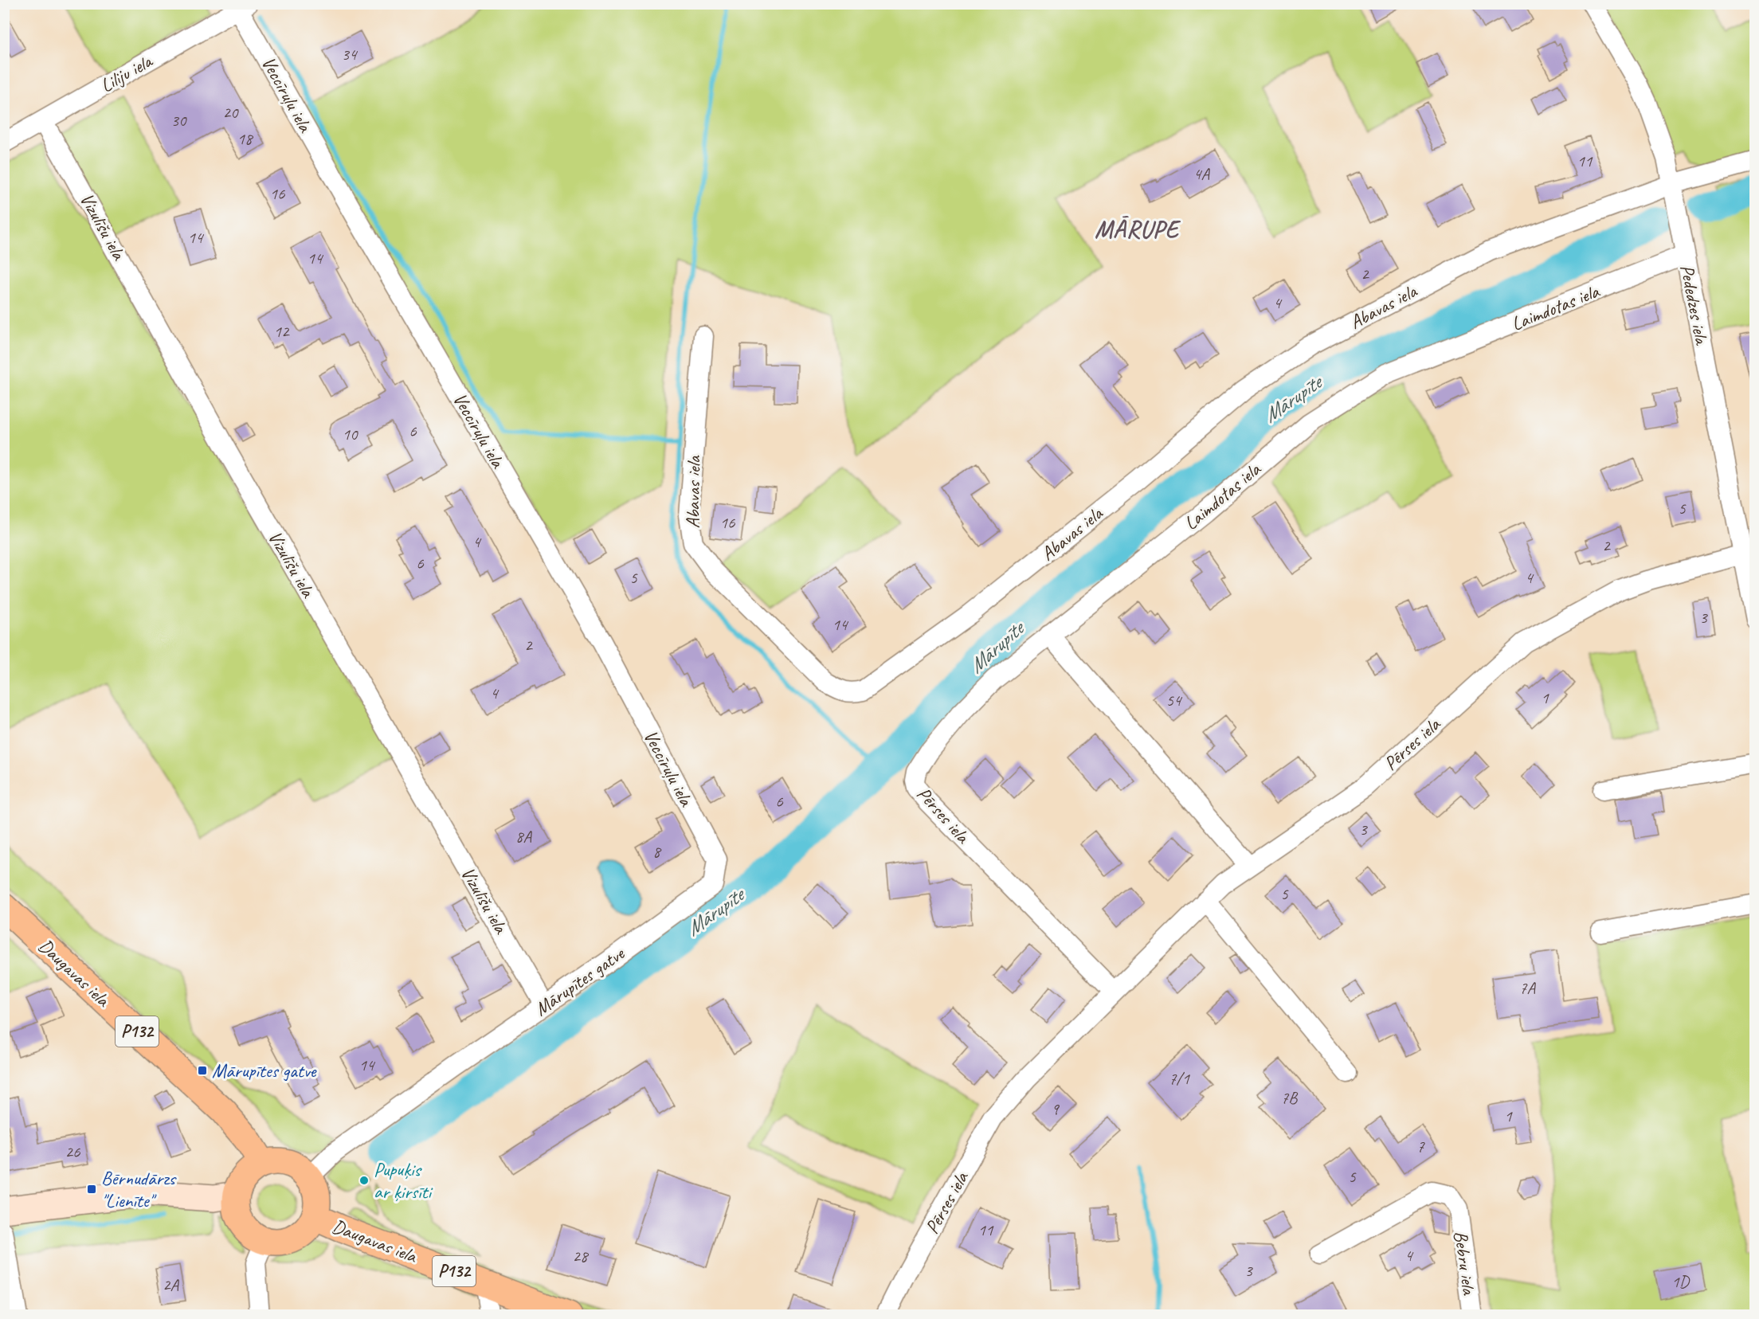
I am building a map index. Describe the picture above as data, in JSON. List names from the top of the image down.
{
  "streets": {
    "main road": ["Daugavas iela", "P132"],
    "street": [
      "Liliju iela",
      "Veccīruļu iela",
      "Vizulīšu iela",
      "Pededzes iela",
      "Abavas iela",
      "Laimdotas iela",
      "Pērses iela",
      "Mārupītes gatve",
      "Bebru iela"
    ]
  },
  "crossings": [
    ["Liliju iela", "Veccīruļu iela"],
    ["Liliju iela", "Vizulīšu iela"],
    ["Veccīruļu iela", "Mārupītes gatve"],
    ["Vizulīšu iela", "Mārupītes gatve"],
    ["Pededzes iela", "Abavas iela"],
    ["Pededzes iela", "Laimdotas iela"],
    ["Pededzes iela", "Pērses iela"],
    ["Laimdotas iela", "Pērses iela"],
    ["Daugavas iela", "Mārupītes gatve"]
  ],
  "districts": ["MĀRUPE"],
  "water": ["Mārupīte"],
  "places": {
    "transit": ["Mārupītes gatve", "Bērnudārzs \"Lienīte\""],
    "other": ["Pupuķis ar ķirsīti"]
  },
  "house_numbers": [
    "34",
    "20",
    "30",
    "18",
    "11",
    "4A",
    "16",
    "14",
    "14",
    "2",
    "4",
    "12",
    "6",
    "10",
    "5",
    "16",
    "4",
    "2",
    "6",
    "5",
    "4",
    "3",
    "14",
    "2",
    "4",
    "1",
    "54",
    "6",
    "3",
    "8A",
    "8",
    "5",
    "7A",
    "14",
    "7/1",
    "7B",
    "9",
    "1",
    "7",
    "26",
    "5",
    "11",
    "4",
    "28",
    "3",
    "1D",
    "2A"
  ]
}
